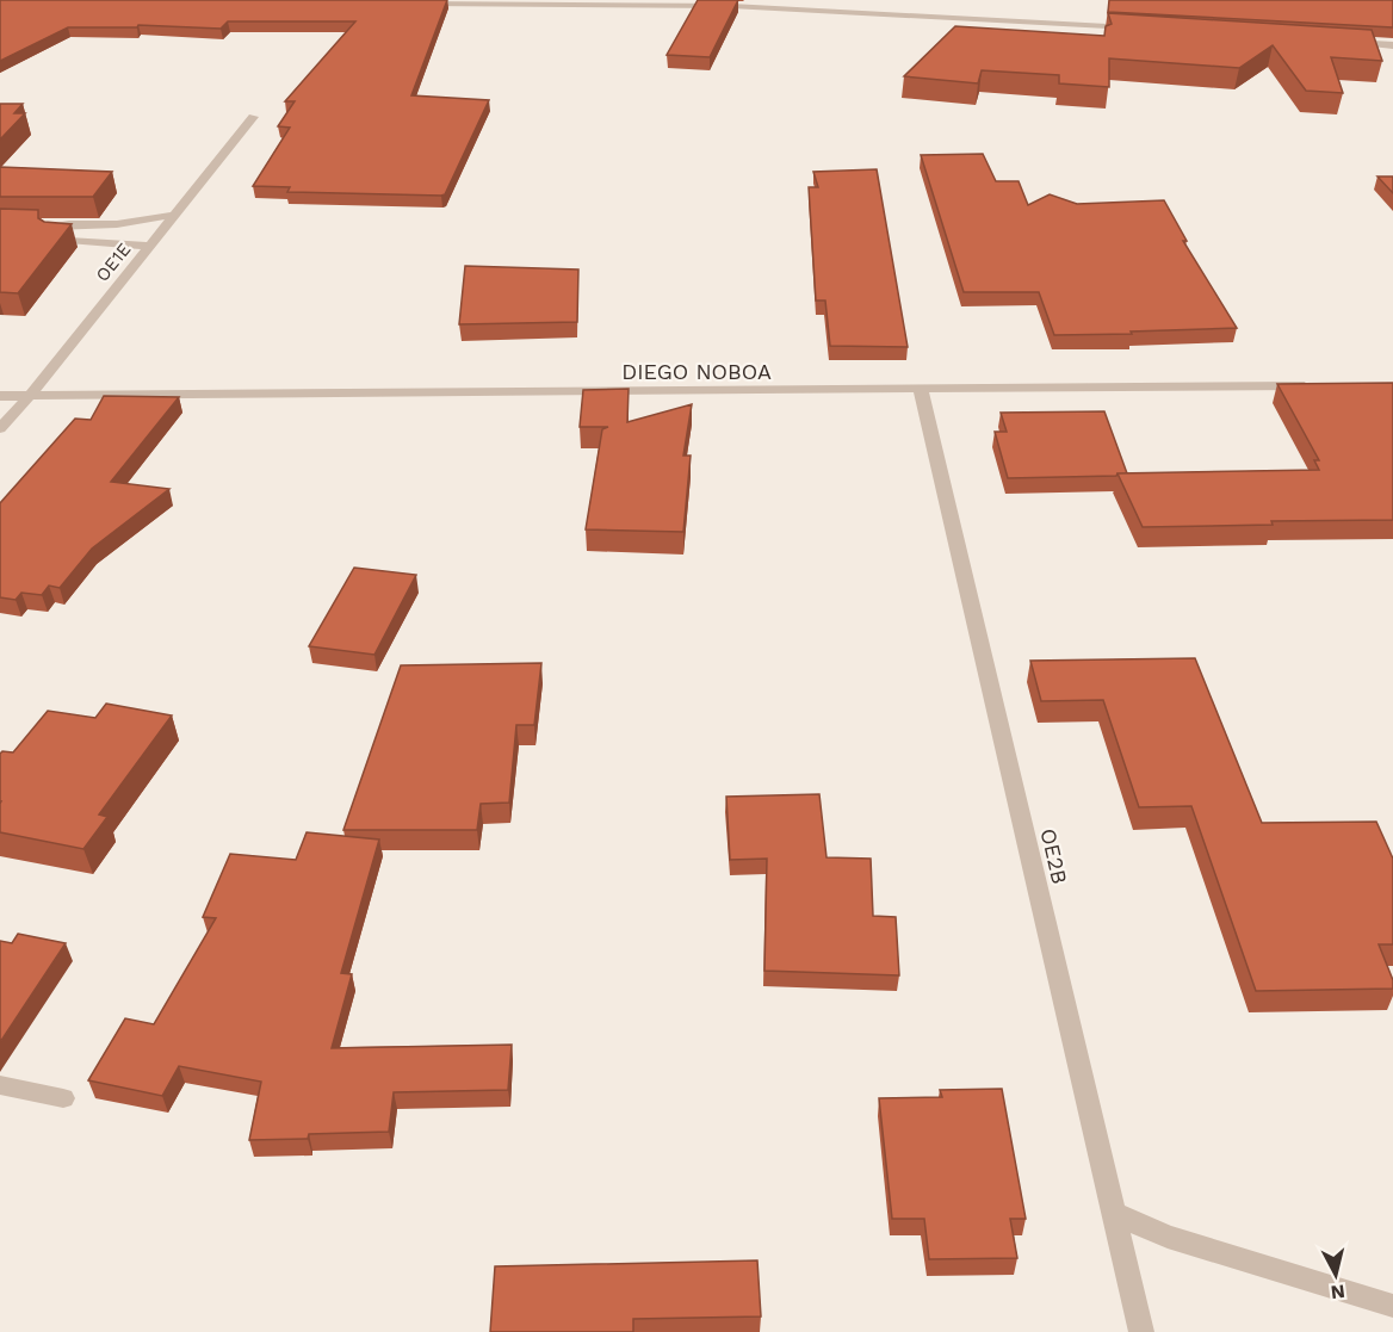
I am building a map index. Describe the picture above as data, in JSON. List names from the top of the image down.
{
  "streets": {
    "street": ["OE1E", "DIEGO NOBOA", "OE2B"]
  },
  "crossings": [
    ["OE1E", "DIEGO NOBOA"],
    ["DIEGO NOBOA", "OE2B"]
  ],
  "north": "bottom"
}
